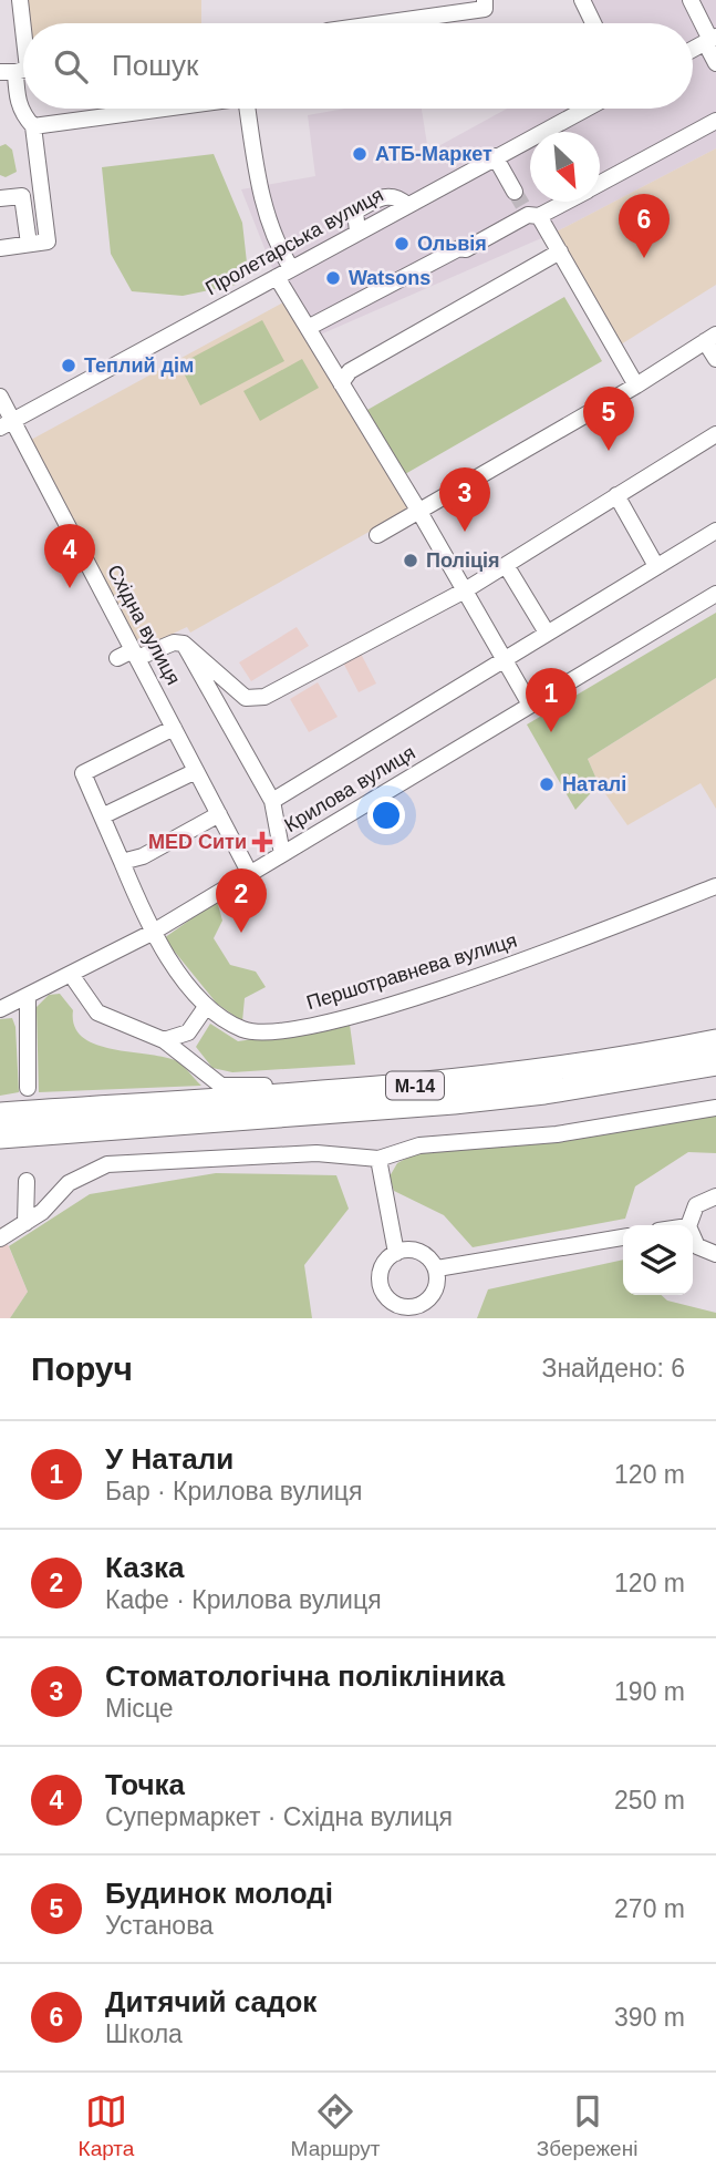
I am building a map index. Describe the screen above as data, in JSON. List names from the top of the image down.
{
  "streets": {
    "highway": ["М-14"],
    "street": [
      "Пролетарська вулиця",
      "Східна вулиця",
      "Крилова вулиця",
      "Першотравнева вулиця"
    ]
  },
  "crossings": [
    ["Пролетарська вулиця", "Східна вулиця"],
    ["Східна вулиця", "Крилова вулиця"],
    ["Східна вулиця", "Першотравнева вулиця"],
    ["Крилова вулиця", "Першотравнева вулиця"]
  ],
  "places": {
    "other": [
      "АТБ-Маркет",
      "Ольвія",
      "Watsons",
      "Теплий дім",
      "Поліція",
      "Наталі"
    ],
    "health": ["MED Сити"]
  },
  "north": "bottom right",
  "page": {
    "search": "Пошук",
    "pins": [
      "6",
      "5",
      "3",
      "4",
      "1",
      "2"
    ],
    "heading": ["Поруч", "Знайдено: 6"],
    "list": [
      {
        "mark": "1",
        "name": "У Натали",
        "note": "Бар · Крилова вулиця",
        "value": "120 m"
      },
      {
        "mark": "2",
        "name": "Казка",
        "note": "Кафе · Крилова вулиця",
        "value": "120 m"
      },
      {
        "mark": "3",
        "name": "Стоматологічна полікліника",
        "note": "Місце",
        "value": "190 m"
      },
      {
        "mark": "4",
        "name": "Точка",
        "note": "Супермаркет · Східна вулиця",
        "value": "250 m"
      },
      {
        "mark": "5",
        "name": "Будинок молоді",
        "note": "Установа",
        "value": "270 m"
      },
      {
        "mark": "6",
        "name": "Дитячий садок",
        "note": "Школа",
        "value": "390 m"
      }
    ],
    "nav": ["Карта", "Маршрут", "Збережені"]
  }
}
